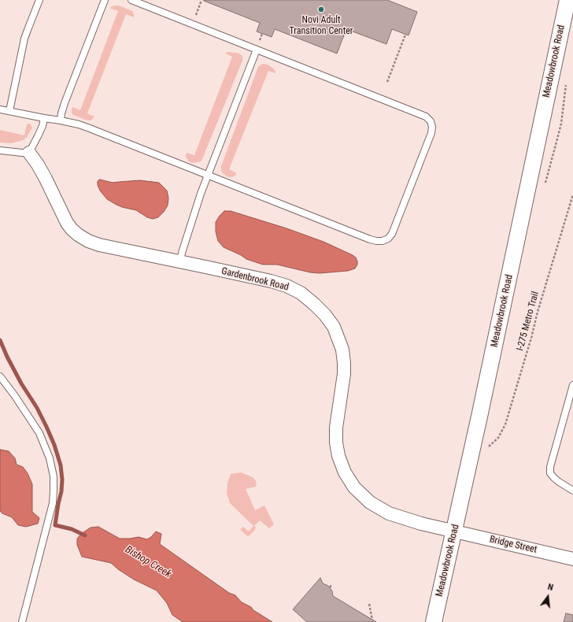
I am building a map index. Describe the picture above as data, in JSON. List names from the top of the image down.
{
  "streets": {
    "street": ["Meadowbrook Road", "Gardenbrook Road", "Bridge Street"],
    "path": ["I-275 Metro Trail"]
  },
  "crossings": [
    ["Meadowbrook Road", "Gardenbrook Road"],
    ["Meadowbrook Road", "Bridge Street"],
    ["Gardenbrook Road", "Bridge Street"]
  ],
  "water": ["Bishop Creek"],
  "places": ["Novi Adult Transition Center"],
  "north": "top"
}
